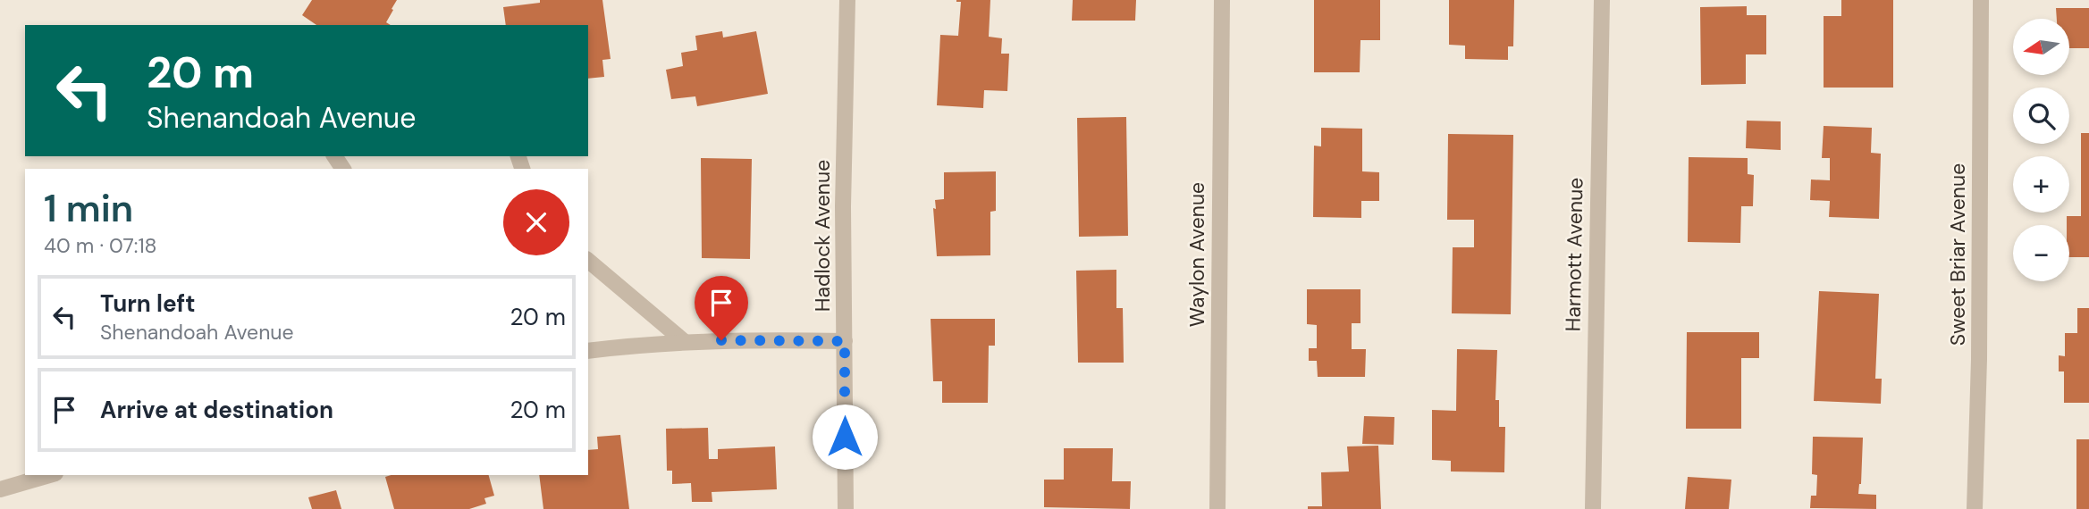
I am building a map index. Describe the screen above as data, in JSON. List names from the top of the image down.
{
  "streets": {
    "street": [
      "Hadlock Avenue",
      "Waylon Avenue",
      "Harmott Avenue",
      "Sweet Briar Avenue"
    ]
  },
  "north": "left",
  "page": {
    "map_buttons": ["+", "−"],
    "turn": ["20 m", "Shenandoah Avenue"],
    "heading": ["1 min", "40 m · 07:18"],
    "list": [
      {
        "name": "Turn left",
        "note": "Shenandoah Avenue",
        "value": "20 m"
      },
      {
        "name": "Arrive at destination",
        "value": "20 m"
      }
    ]
  }
}
